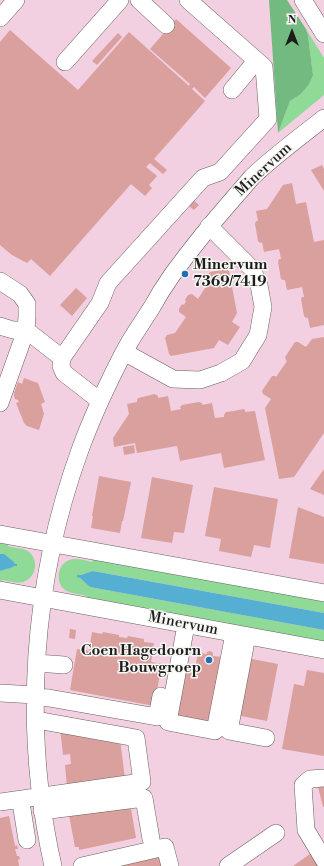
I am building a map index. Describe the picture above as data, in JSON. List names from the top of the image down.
{
  "streets": {
    "street": ["Minervum"]
  },
  "places": ["Minervum 7369/7419", "Coen Hagedoorn Bouwgroep"],
  "north": "top"
}
